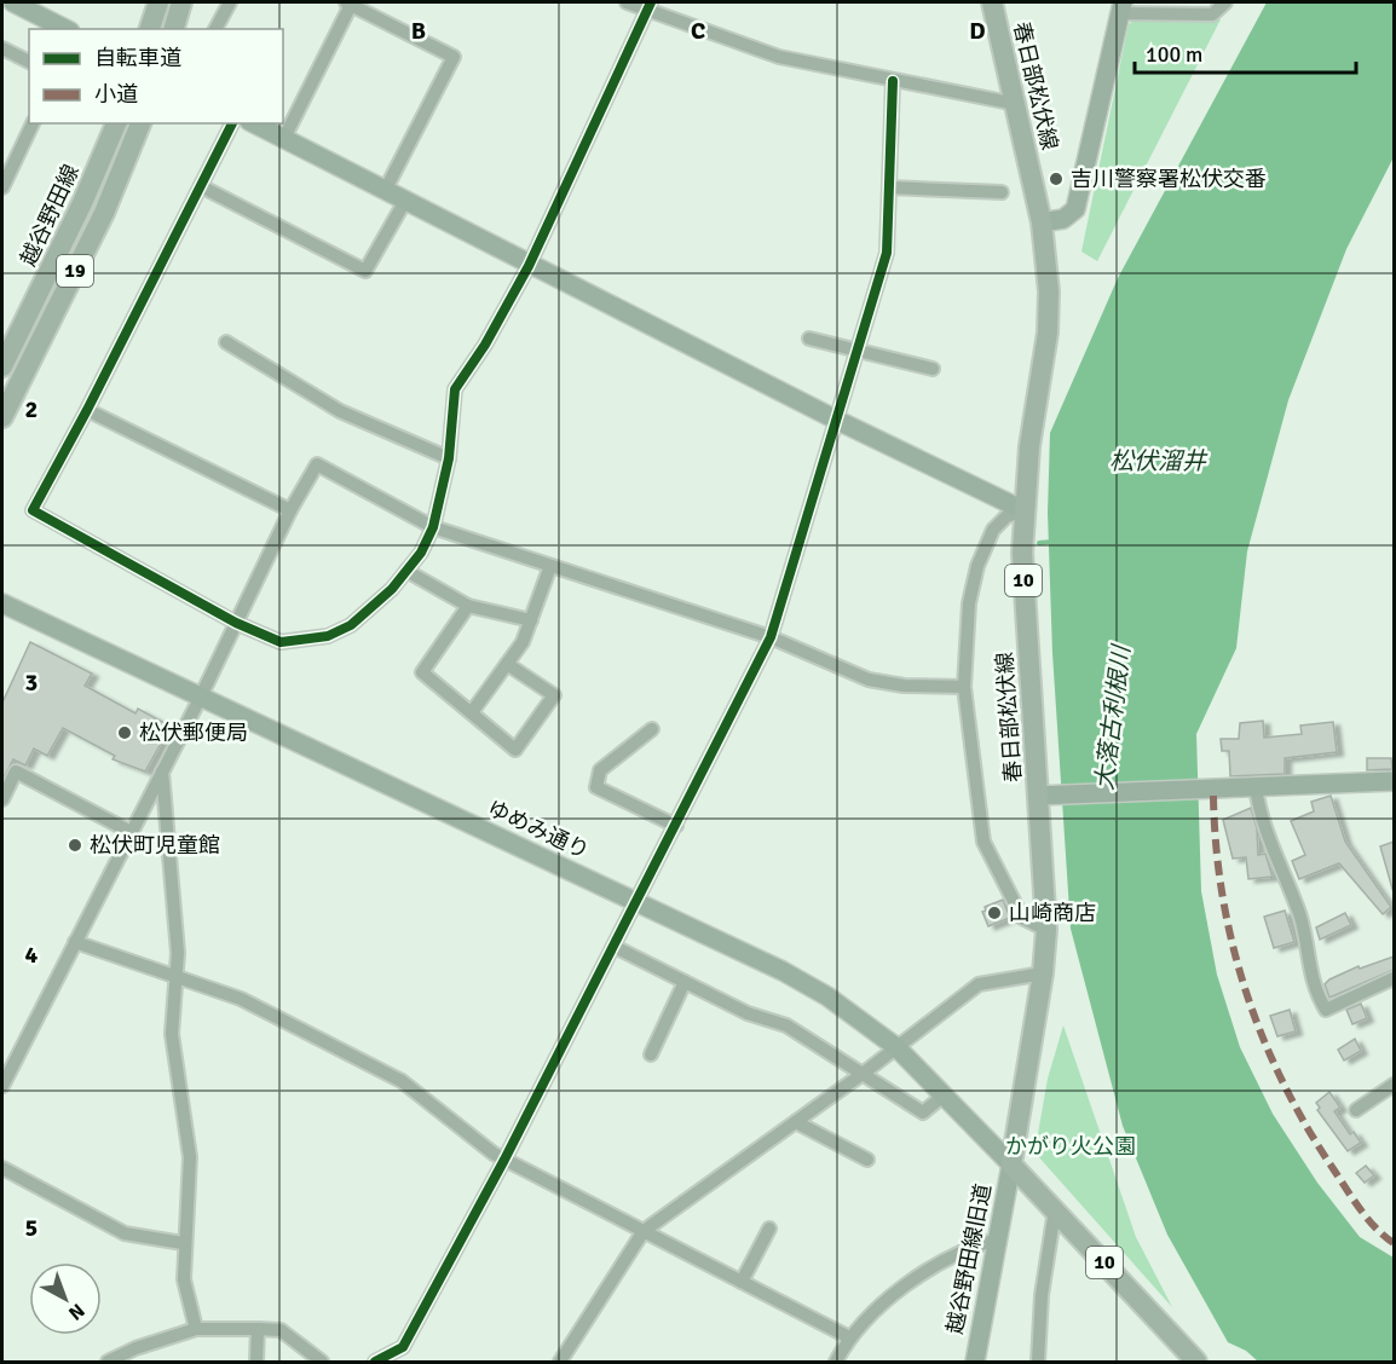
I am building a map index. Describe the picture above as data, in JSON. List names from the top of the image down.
{
  "streets": {
    "main road": [
      "春日部松伏線",
      "越谷野田線",
      "19",
      "10"
    ],
    "street": ["ゆめみ通り", "越谷野田線旧道"]
  },
  "crossings": [
    ["春日部松伏線", "10"],
    ["春日部松伏線", "ゆめみ通り"],
    ["春日部松伏線", "越谷野田線旧道"],
    ["10", "ゆめみ通り"],
    ["10", "越谷野田線旧道"],
    ["ゆめみ通り", "越谷野田線旧道"]
  ],
  "water": ["松伏溜井", "大落古利根川"],
  "parks": ["かがり火公園"],
  "places": [
    "吉川警察署松伏交番",
    "松伏郵便局",
    "松伏町児童館",
    "山崎商店"
  ],
  "legend": ["自転車道", "小道"],
  "scale_bar": "100 m",
  "north": "bottom right",
  "grid": {
    "columns": ["B", "C", "D"],
    "rows": [
      "2",
      "3",
      "4",
      "5"
    ]
  }
}
